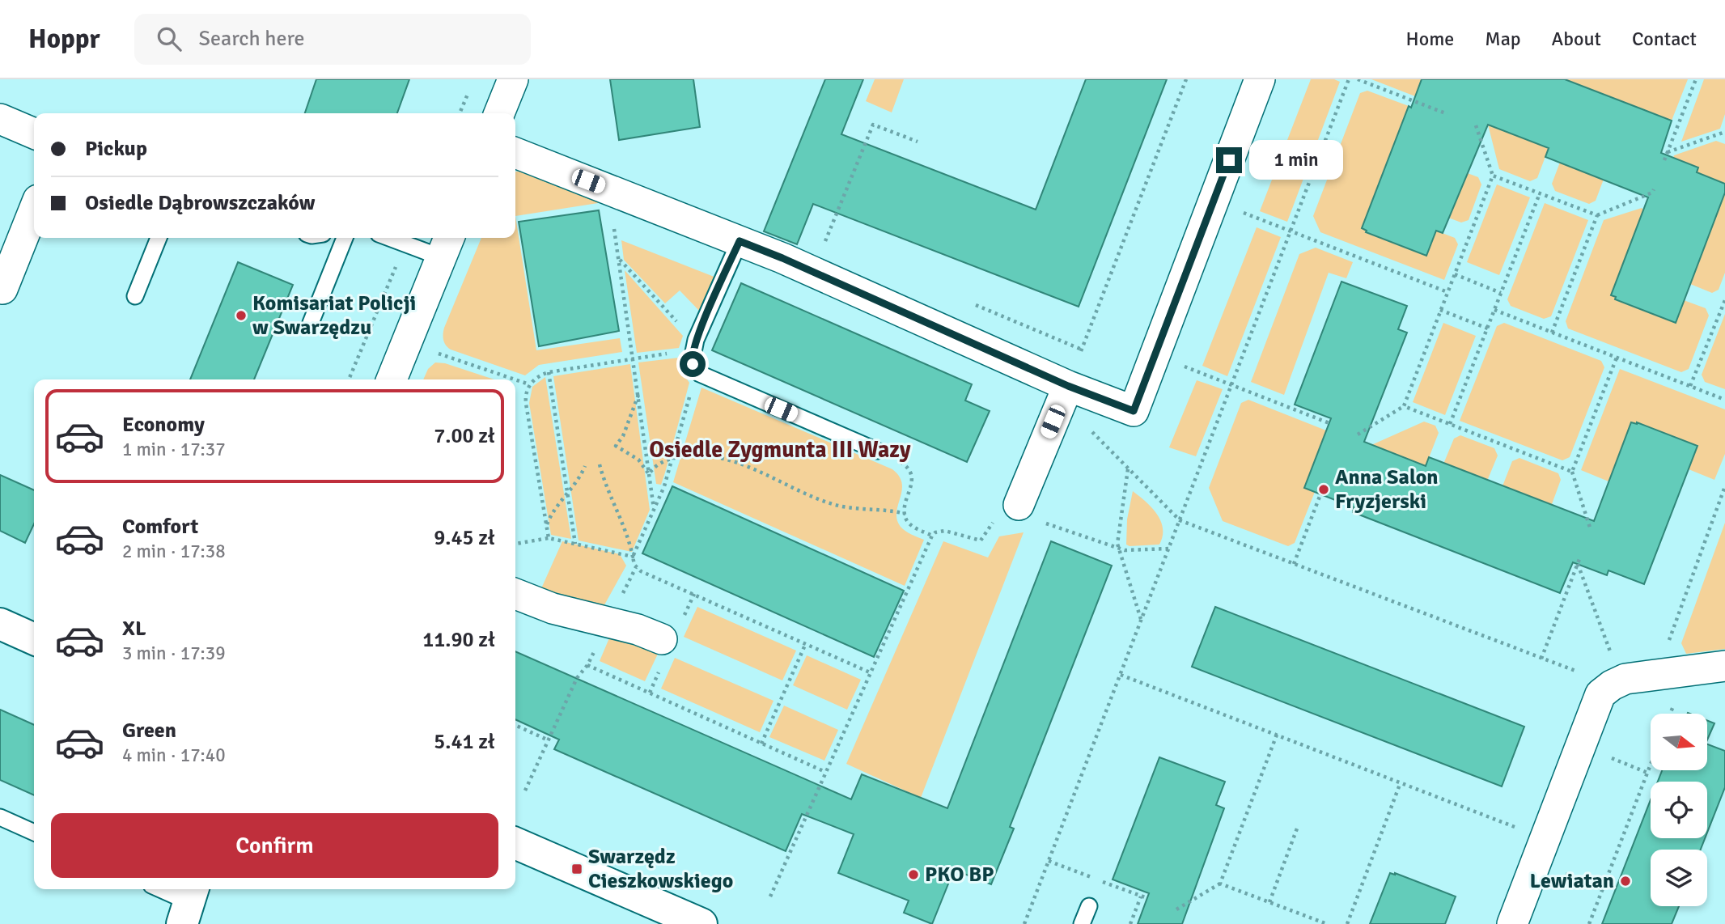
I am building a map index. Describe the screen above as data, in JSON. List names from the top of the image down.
{
  "districts": ["Osiedle Zygmunta III Wazy"],
  "places": {
    "other": [
      "Komisariat Policji w Swarzędzu",
      "Anna Salon Fryzjerski",
      "PKO BP",
      "Lewiatan"
    ],
    "transit": ["Swarzędz Cieszkowskiego"]
  },
  "north": "right",
  "page": {
    "header": "Hoppr",
    "search": "Search here",
    "nav": [
      "Home",
      "Map",
      "About",
      "Contact"
    ],
    "banner": ["Pickup", "Osiedle Dąbrowszczaków"],
    "bubble": "1 min",
    "list": [
      {
        "name": "Economy",
        "note": "1 min · 17:37",
        "value": "7.00 zł"
      },
      {
        "name": "Comfort",
        "note": "2 min · 17:38",
        "value": "9.45 zł"
      },
      {
        "name": "XL",
        "note": "3 min · 17:39",
        "value": "11.90 zł"
      },
      {
        "name": "Green",
        "note": "4 min · 17:40",
        "value": "5.41 zł"
      }
    ],
    "buttons": "Confirm"
  }
}
